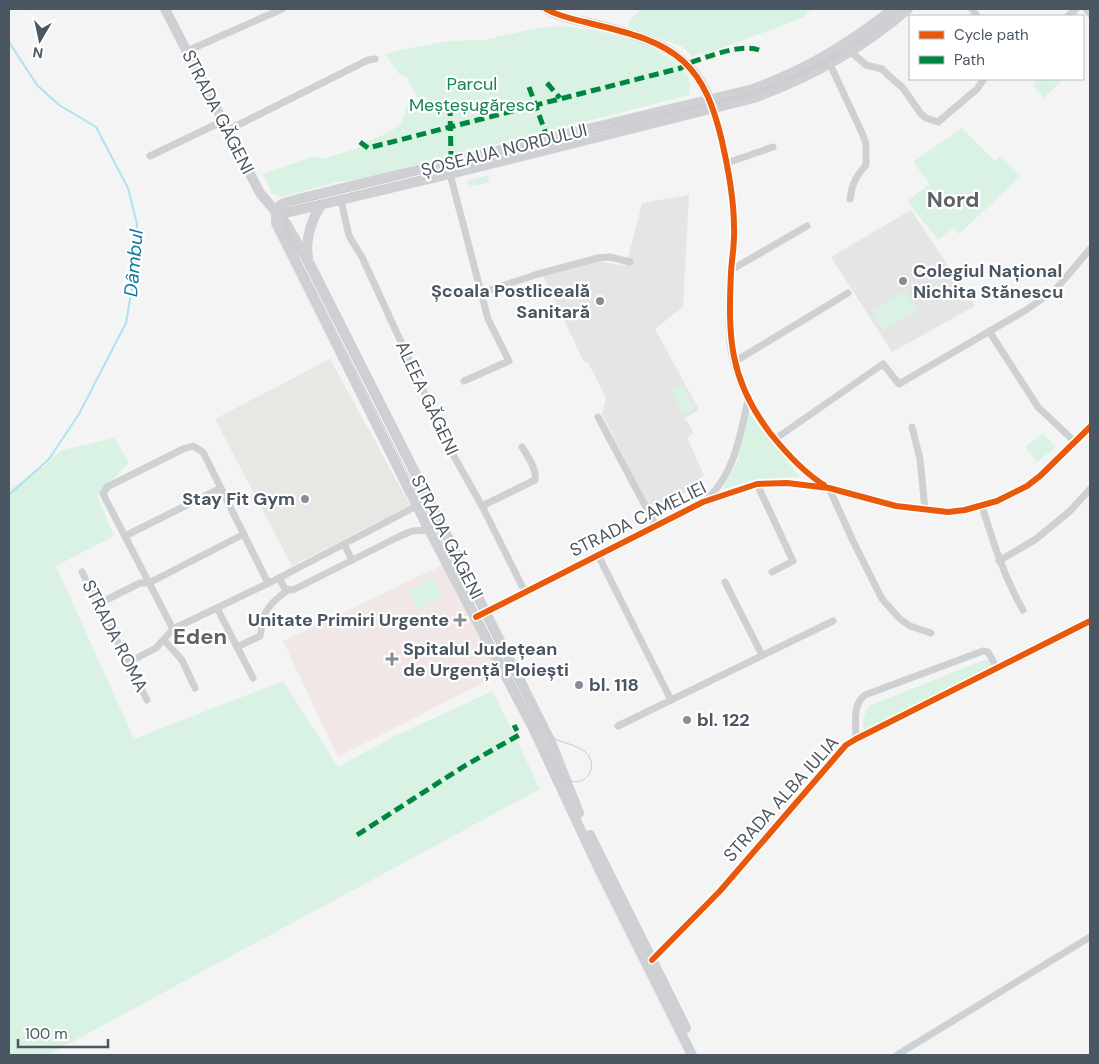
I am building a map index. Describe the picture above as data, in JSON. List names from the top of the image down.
{
  "streets": {
    "main road": ["STRADA GĂGENI", "ȘOSEAUA NORDULUI"],
    "street": [
      "ALEEA GĂGENI",
      "STRADA CAMELIEI",
      "STRADA ROMA",
      "STRADA ALBA IULIA"
    ]
  },
  "crossings": [
    ["STRADA GĂGENI", "ȘOSEAUA NORDULUI"],
    ["STRADA GĂGENI", "STRADA CAMELIEI"],
    ["STRADA GĂGENI", "STRADA ALBA IULIA"],
    ["ȘOSEAUA NORDULUI", "ALEEA GĂGENI"],
    ["ALEEA GĂGENI", "STRADA CAMELIEI"]
  ],
  "districts": ["Nord", "Eden"],
  "water": ["Dâmbul"],
  "parks": ["Parcul Meșteșugăresc"],
  "places": {
    "other": [
      "Colegiul Național Nichita Stănescu",
      "Școala Postliceală Sanitară",
      "Stay Fit Gym",
      "bl. 118",
      "bl. 122"
    ],
    "health": ["Unitate Primiri Urgente", "Spitalul Județean de Urgență Ploiești"]
  },
  "legend": ["Cycle path", "Path"],
  "scale_bar": "100 m",
  "north": "bottom"
}
